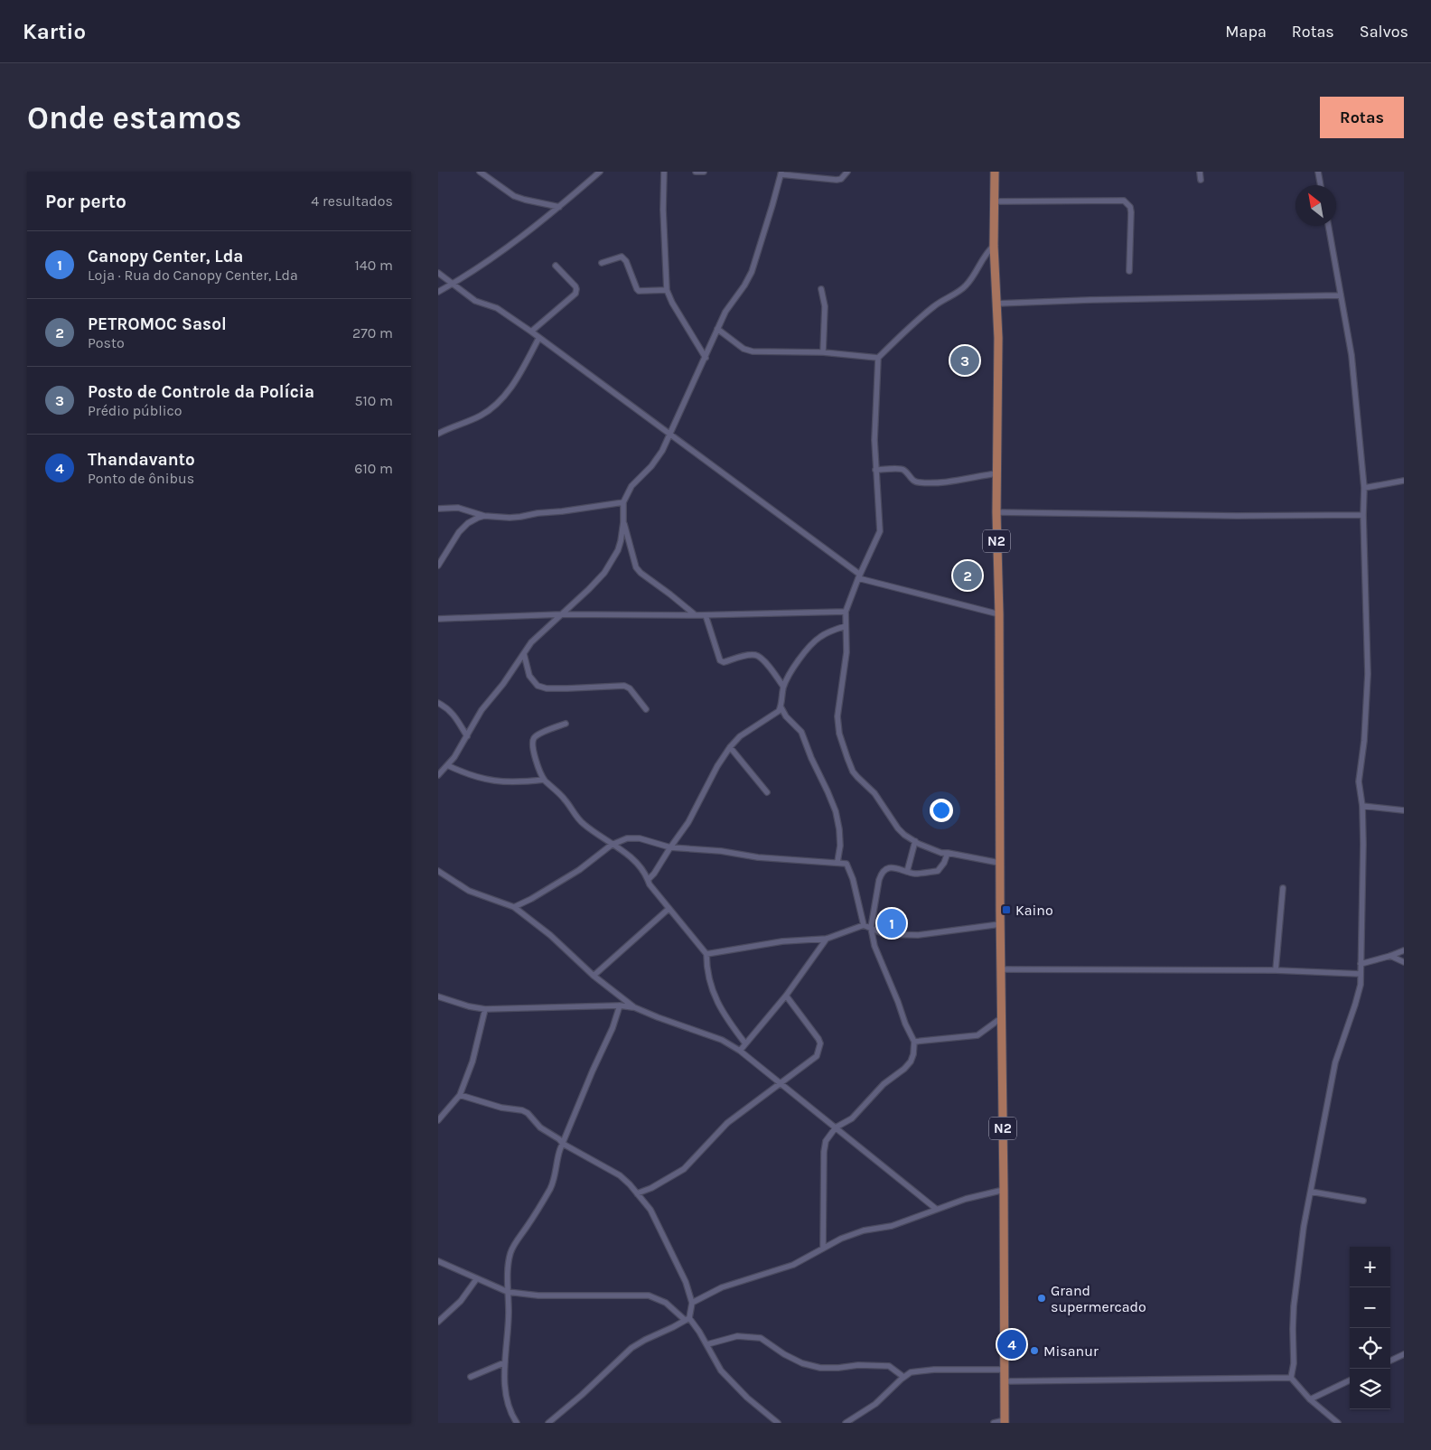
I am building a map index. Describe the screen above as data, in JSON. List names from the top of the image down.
{
  "streets": {
    "main road": ["N2"]
  },
  "places": {
    "transit": ["Kaino"],
    "other": ["Grand supermercado", "Misanur"]
  },
  "north": "top left",
  "page": {
    "header": "Kartio",
    "nav": ["Mapa", "Rotas", "Salvos"],
    "buttons": "Rotas",
    "title": "Onde estamos",
    "heading": ["Por perto", "4 resultados"],
    "list": [
      {
        "mark": "1",
        "name": "Canopy Center, Lda",
        "note": "Loja · Rua do Canopy Center, Lda",
        "value": "140 m"
      },
      {
        "mark": "2",
        "name": "PETROMOC Sasol",
        "note": "Posto",
        "value": "270 m"
      },
      {
        "mark": "3",
        "name": "Posto de Controle da Polícia",
        "note": "Prédio público",
        "value": "510 m"
      },
      {
        "mark": "4",
        "name": "Thandavanto",
        "note": "Ponto de ônibus",
        "value": "610 m"
      }
    ],
    "pins": [
      "3",
      "2",
      "1",
      "4"
    ],
    "map_buttons": ["+", "−"]
  }
}
